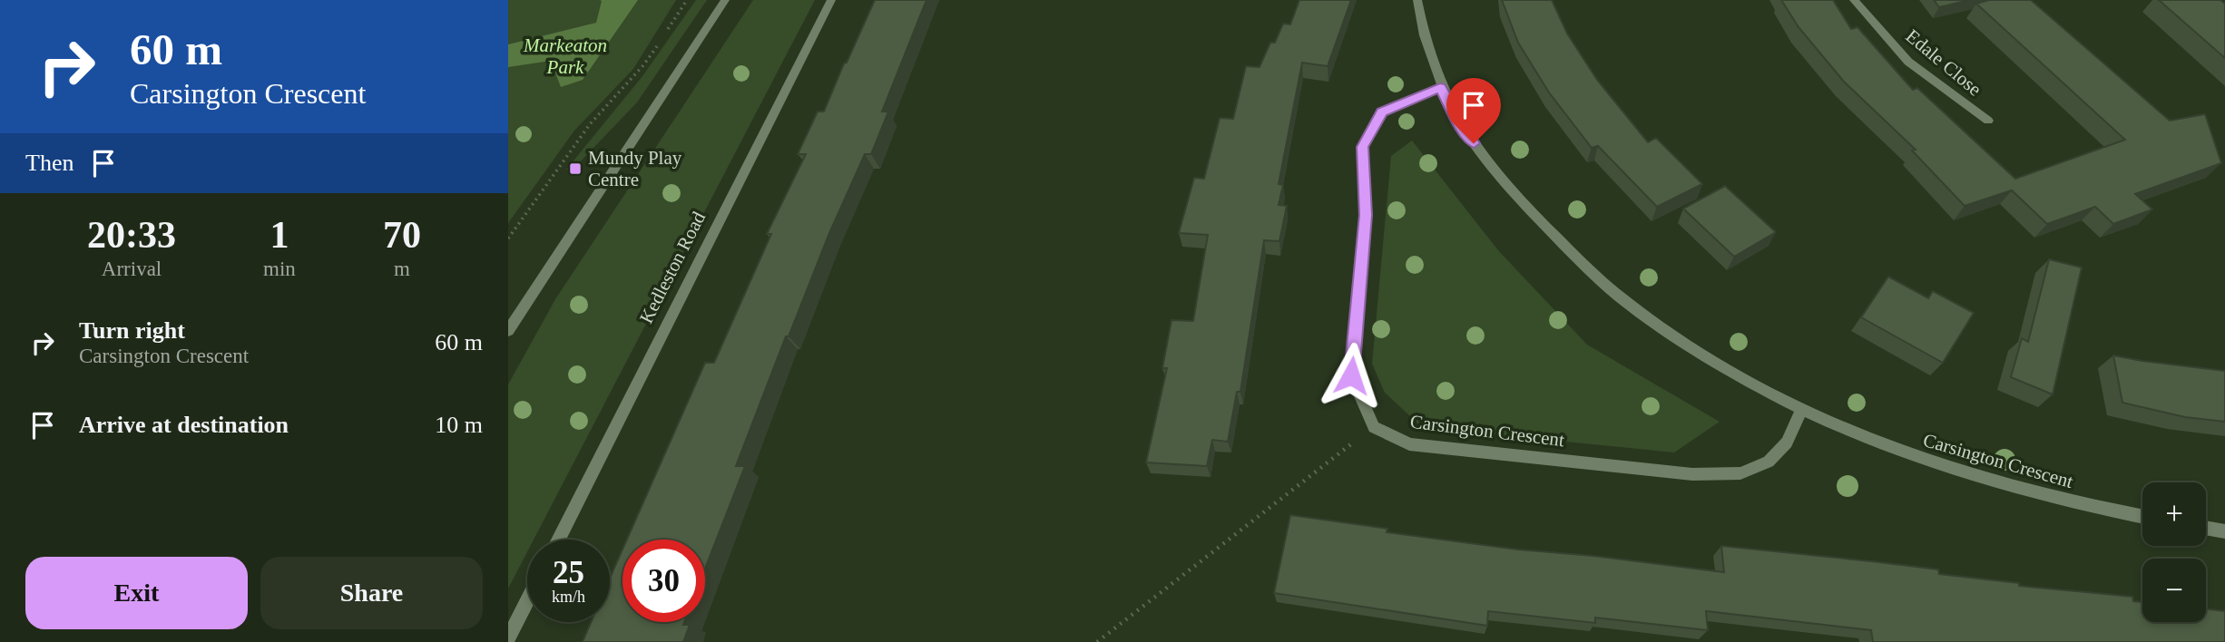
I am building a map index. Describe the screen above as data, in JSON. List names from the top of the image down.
{
  "streets": {
    "street": ["Edale Close", "Kedleston Road", "Carsington Crescent"]
  },
  "parks": ["Markeaton Park"],
  "places": {
    "transit": ["Mundy Play Centre"]
  },
  "page": {
    "turn": ["60 m", "Carsington Crescent"],
    "then": "Then",
    "eta": [
      "20:33",
      "Arrival",
      "1",
      "min",
      "70",
      "m"
    ],
    "list": [
      {
        "name": "Turn right",
        "note": "Carsington Crescent",
        "value": "60 m"
      },
      {
        "name": "Arrive at destination",
        "value": "10 m"
      }
    ],
    "map_buttons": ["+", "−"],
    "speed": "25 km/h",
    "limit": "30",
    "buttons": ["Exit", "Share"]
  }
}
